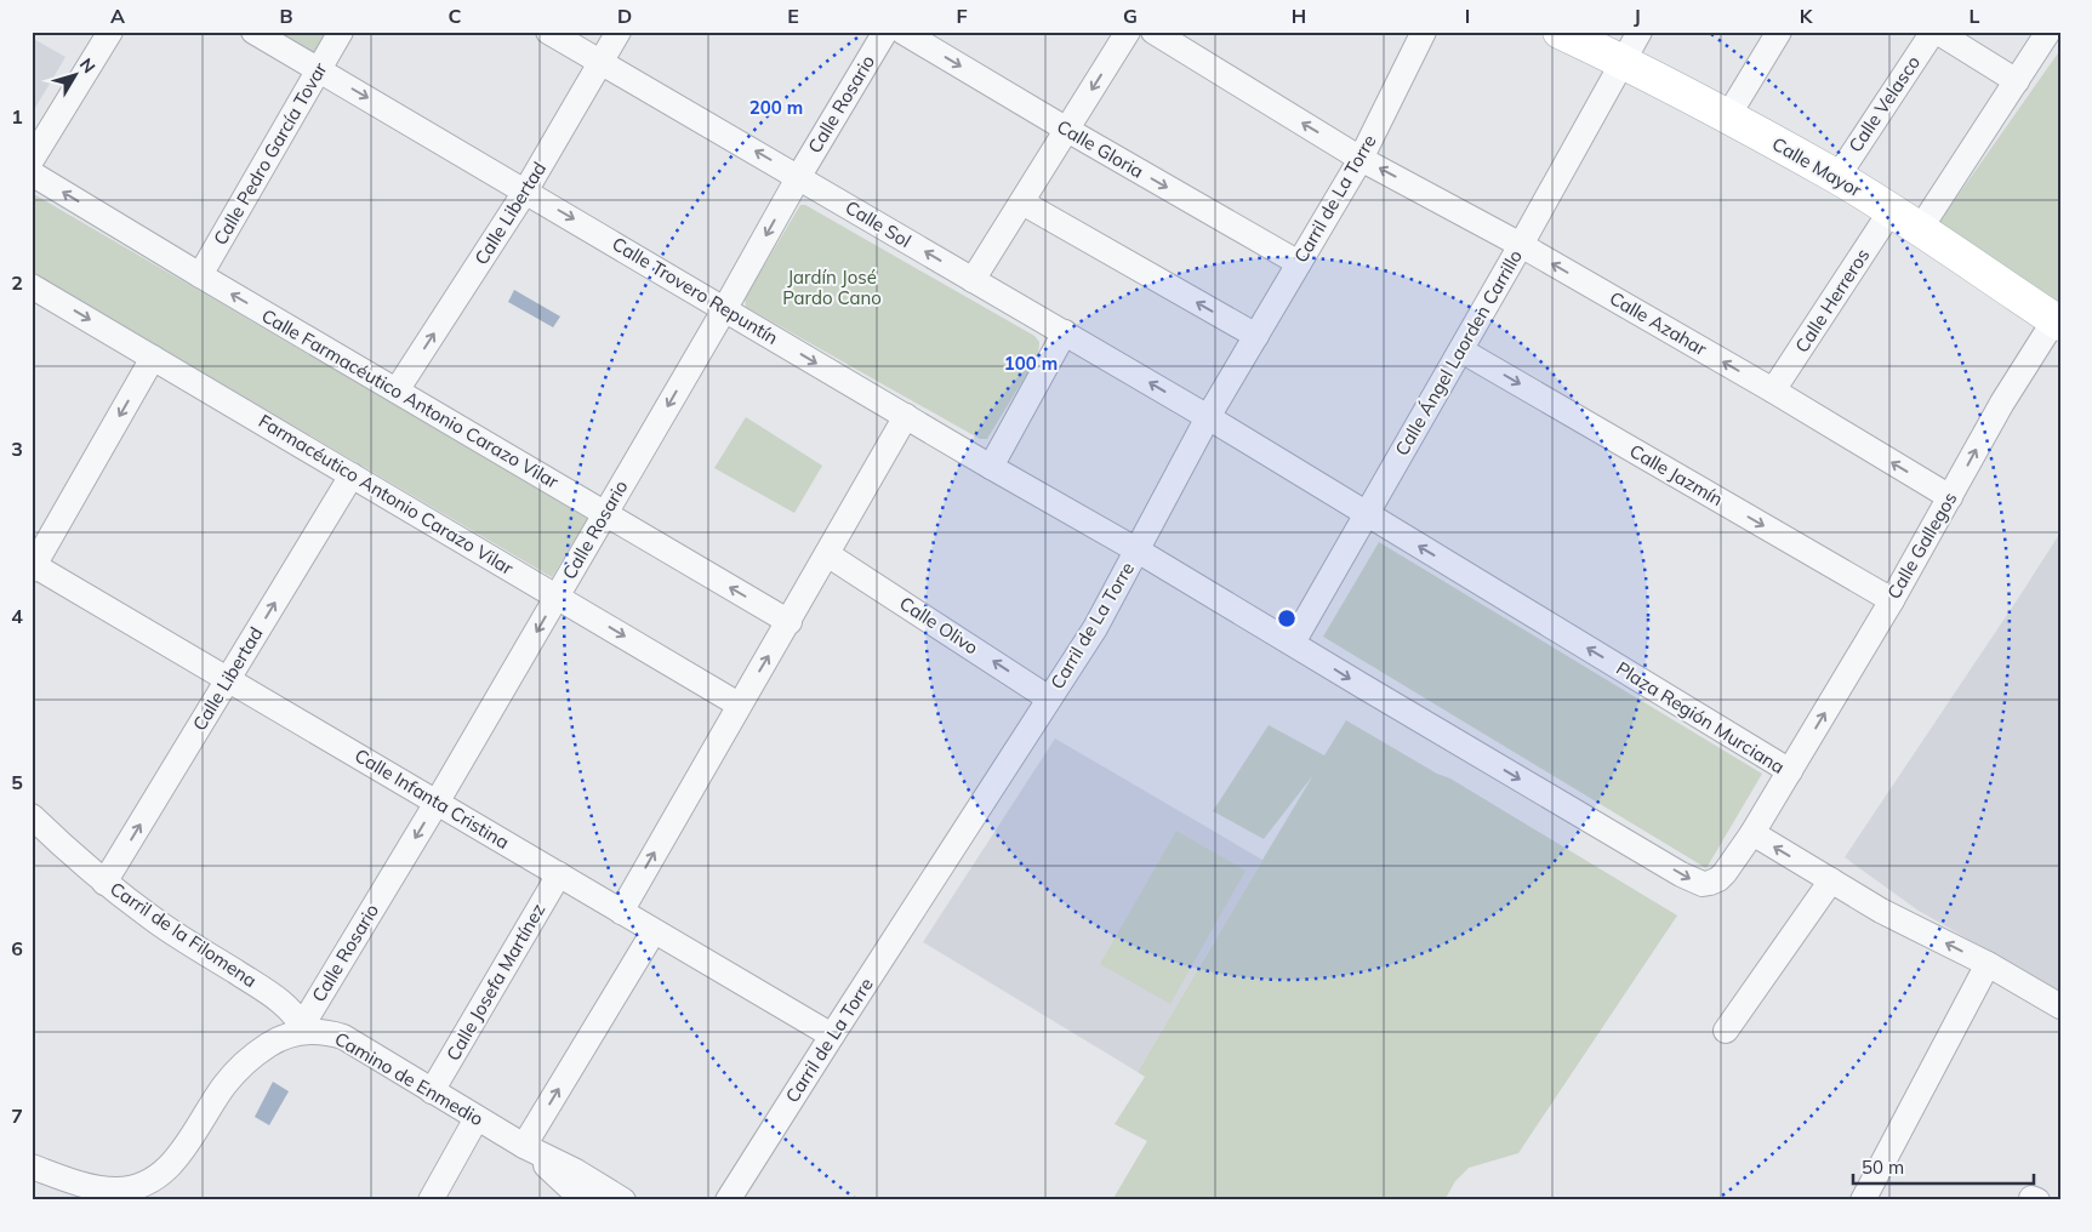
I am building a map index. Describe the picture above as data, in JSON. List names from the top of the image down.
{
  "streets": {
    "main road": ["Calle Mayor"],
    "street": [
      "Calle Rosario",
      "Calle Velasco",
      "Calle Gloria",
      "Calle Pedro García Tovar",
      "Carril de La Torre",
      "Calle Libertad",
      "Calle Sol",
      "Calle Trovero Repuntín",
      "Calle Herreros",
      "Calle Azahar",
      "Calle Ángel Laorden Carrillo",
      "Calle Farmacéutico Antonio Carazo Vilar",
      "Calle Jazmín",
      "Farmacéutico Antonio Carazo Vilar",
      "Calle Gallegos",
      "Calle Olivo",
      "Plaza Región Murciana",
      "Calle Infanta Cristina",
      "Carril de la Filomena",
      "Calle Josefa Martínez",
      "Camino de Enmedio"
    ]
  },
  "crossings": [
    ["Calle Rosario", "Calle Sol"],
    ["Calle Rosario", "Calle Trovero Repuntín"],
    ["Calle Rosario", "Calle Farmacéutico Antonio Carazo Vilar"],
    ["Calle Rosario", "Farmacéutico Antonio Carazo Vilar"],
    ["Calle Rosario", "Calle Infanta Cristina"],
    ["Calle Rosario", "Carril de la Filomena"],
    ["Calle Rosario", "Camino de Enmedio"],
    ["Calle Velasco", "Calle Mayor"],
    ["Calle Gloria", "Carril de La Torre"],
    ["Calle Pedro García Tovar", "Calle Trovero Repuntín"],
    ["Calle Pedro García Tovar", "Calle Farmacéutico Antonio Carazo Vilar"],
    ["Calle Mayor", "Calle Herreros"],
    ["Calle Mayor", "Calle Ángel Laorden Carrillo"],
    ["Calle Mayor", "Calle Gallegos"],
    ["Carril de La Torre", "Calle Sol"],
    ["Carril de La Torre", "Calle Trovero Repuntín"],
    ["Carril de La Torre", "Calle Azahar"],
    ["Carril de La Torre", "Calle Olivo"],
    ["Carril de La Torre", "Plaza Región Murciana"],
    ["Carril de La Torre", "Calle Infanta Cristina"],
    ["Calle Libertad", "Calle Sol"],
    ["Calle Libertad", "Calle Trovero Repuntín"],
    ["Calle Libertad", "Calle Farmacéutico Antonio Carazo Vilar"],
    ["Calle Libertad", "Farmacéutico Antonio Carazo Vilar"],
    ["Calle Libertad", "Calle Infanta Cristina"],
    ["Calle Libertad", "Carril de la Filomena"],
    ["Calle Sol", "Plaza Región Murciana"],
    ["Calle Trovero Repuntín", "Plaza Región Murciana"],
    ["Calle Herreros", "Calle Azahar"],
    ["Calle Azahar", "Calle Ángel Laorden Carrillo"],
    ["Calle Azahar", "Calle Gallegos"],
    ["Calle Ángel Laorden Carrillo", "Calle Jazmín"],
    ["Calle Ángel Laorden Carrillo", "Plaza Región Murciana"],
    ["Calle Jazmín", "Calle Gallegos"],
    ["Calle Gallegos", "Plaza Región Murciana"],
    ["Calle Infanta Cristina", "Calle Josefa Martínez"],
    ["Carril de la Filomena", "Camino de Enmedio"],
    ["Calle Josefa Martínez", "Camino de Enmedio"]
  ],
  "one_way": [
    "Calle Libertad",
    "Calle Sol",
    "Calle Trovero Repuntín",
    "Calle Azahar",
    "Calle Farmacéutico Antonio Carazo Vilar",
    "Calle Jazmín",
    "Farmacéutico Antonio Carazo Vilar",
    "Calle Gallegos",
    "Calle Olivo"
  ],
  "parks": ["Jardín José Pardo Cano"],
  "scale_bar": "50 m",
  "north": "top right",
  "grid": {
    "columns": [
      "A",
      "B",
      "C",
      "D",
      "E",
      "F",
      "G",
      "H",
      "I",
      "J",
      "K",
      "L"
    ],
    "rows": [
      "1",
      "2",
      "3",
      "4",
      "5",
      "6",
      "7"
    ]
  },
  "rings": ["200 m", "100 m"]
}
